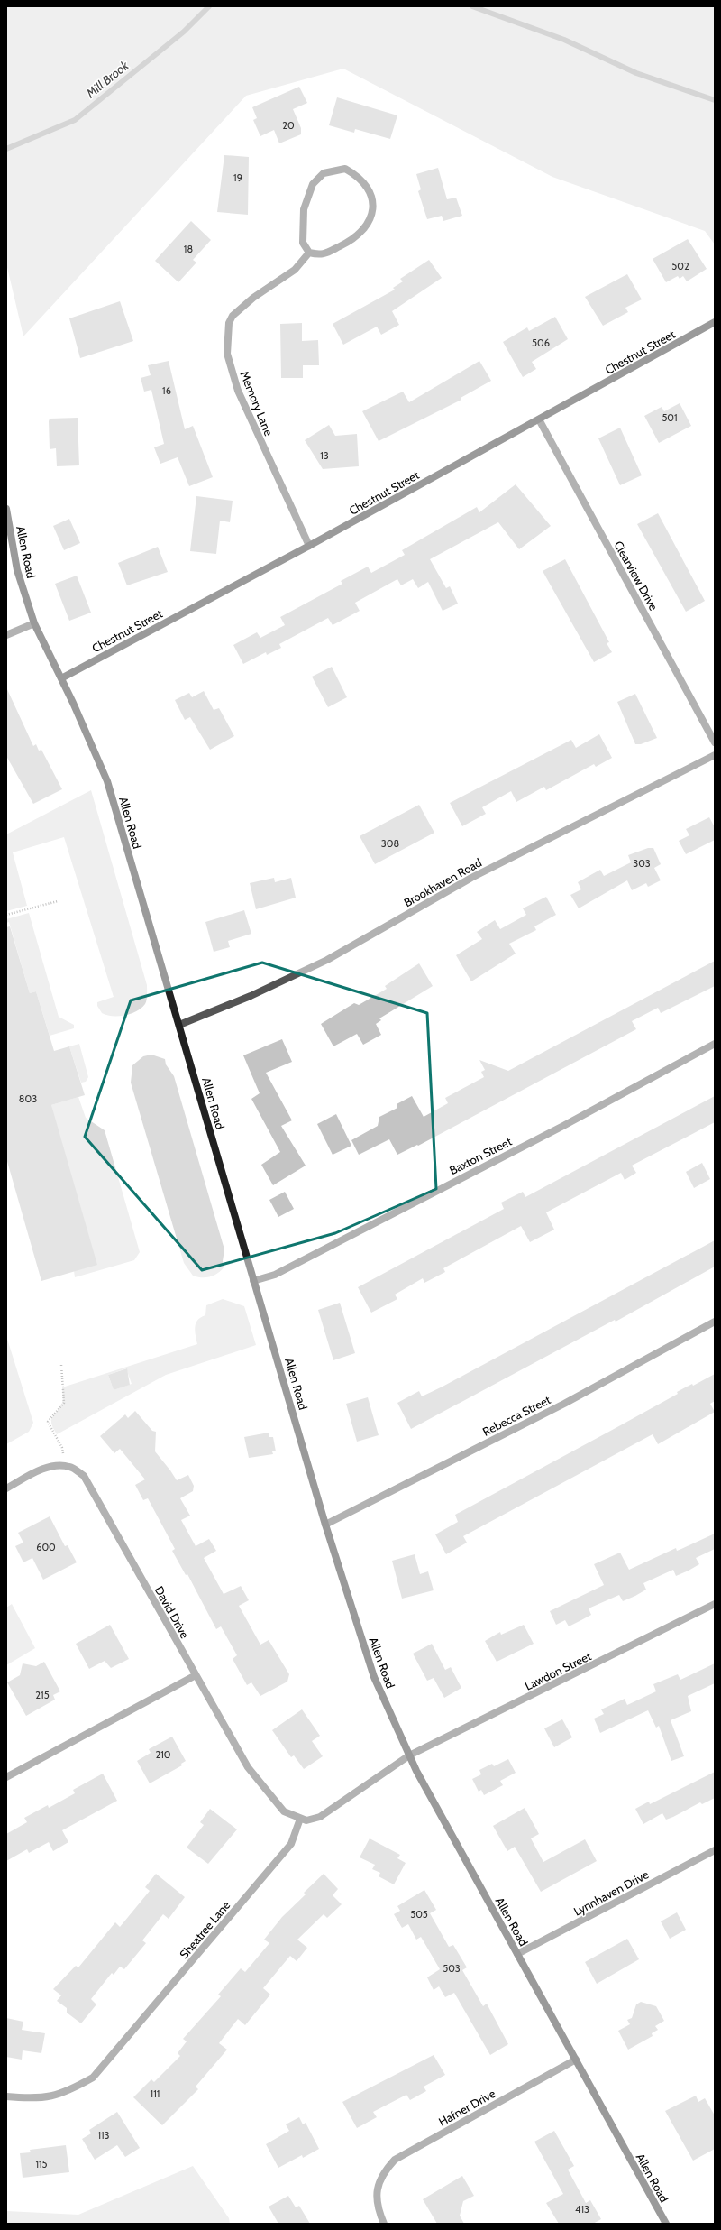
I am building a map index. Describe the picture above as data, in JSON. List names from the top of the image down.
{
  "streets": {
    "street": [
      "Chestnut Street",
      "Memory Lane",
      "Allen Road",
      "Clearview Drive",
      "Brookhaven Road",
      "Baxton Street",
      "Rebecca Street",
      "David Drive",
      "Lawdon Street",
      "Lynnhaven Drive",
      "Sheatree Lane",
      "Hafner Drive"
    ]
  },
  "crossings": [
    ["Chestnut Street", "Memory Lane"],
    ["Chestnut Street", "Allen Road"],
    ["Chestnut Street", "Clearview Drive"],
    ["Allen Road", "Brookhaven Road"],
    ["Allen Road", "Baxton Street"],
    ["Allen Road", "Rebecca Street"],
    ["Allen Road", "Lawdon Street"],
    ["Allen Road", "Lynnhaven Drive"],
    ["Allen Road", "Hafner Drive"],
    ["David Drive", "Sheatree Lane"]
  ],
  "water": ["Mill Brook"],
  "house_numbers": [
    "20",
    "19",
    "18",
    "502",
    "506",
    "16",
    "501",
    "13",
    "308",
    "303",
    "803",
    "600",
    "215",
    "210",
    "505",
    "503",
    "111",
    "113",
    "115",
    "413"
  ]
}
